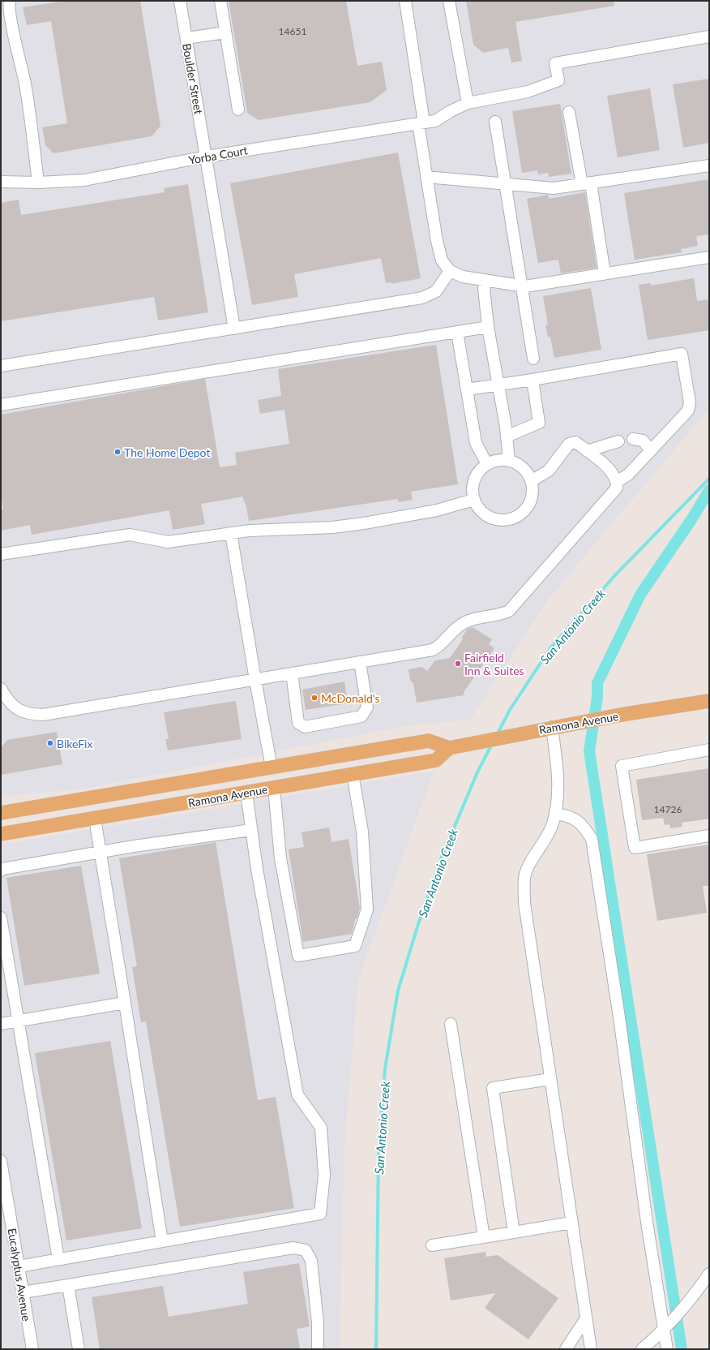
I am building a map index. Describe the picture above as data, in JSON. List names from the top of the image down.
{
  "streets": {
    "main road": ["Ramona Avenue"],
    "street": ["Boulder Street", "Yorba Court", "Eucalyptus Avenue"]
  },
  "crossings": [
    ["Boulder Street", "Yorba Court"]
  ],
  "water": ["San Antonio Creek"],
  "places": [
    "The Home Depot",
    "Fairfield Inn & Suites",
    "McDonald's",
    "BikeFix"
  ],
  "house_numbers": ["14651", "14726"]
}
